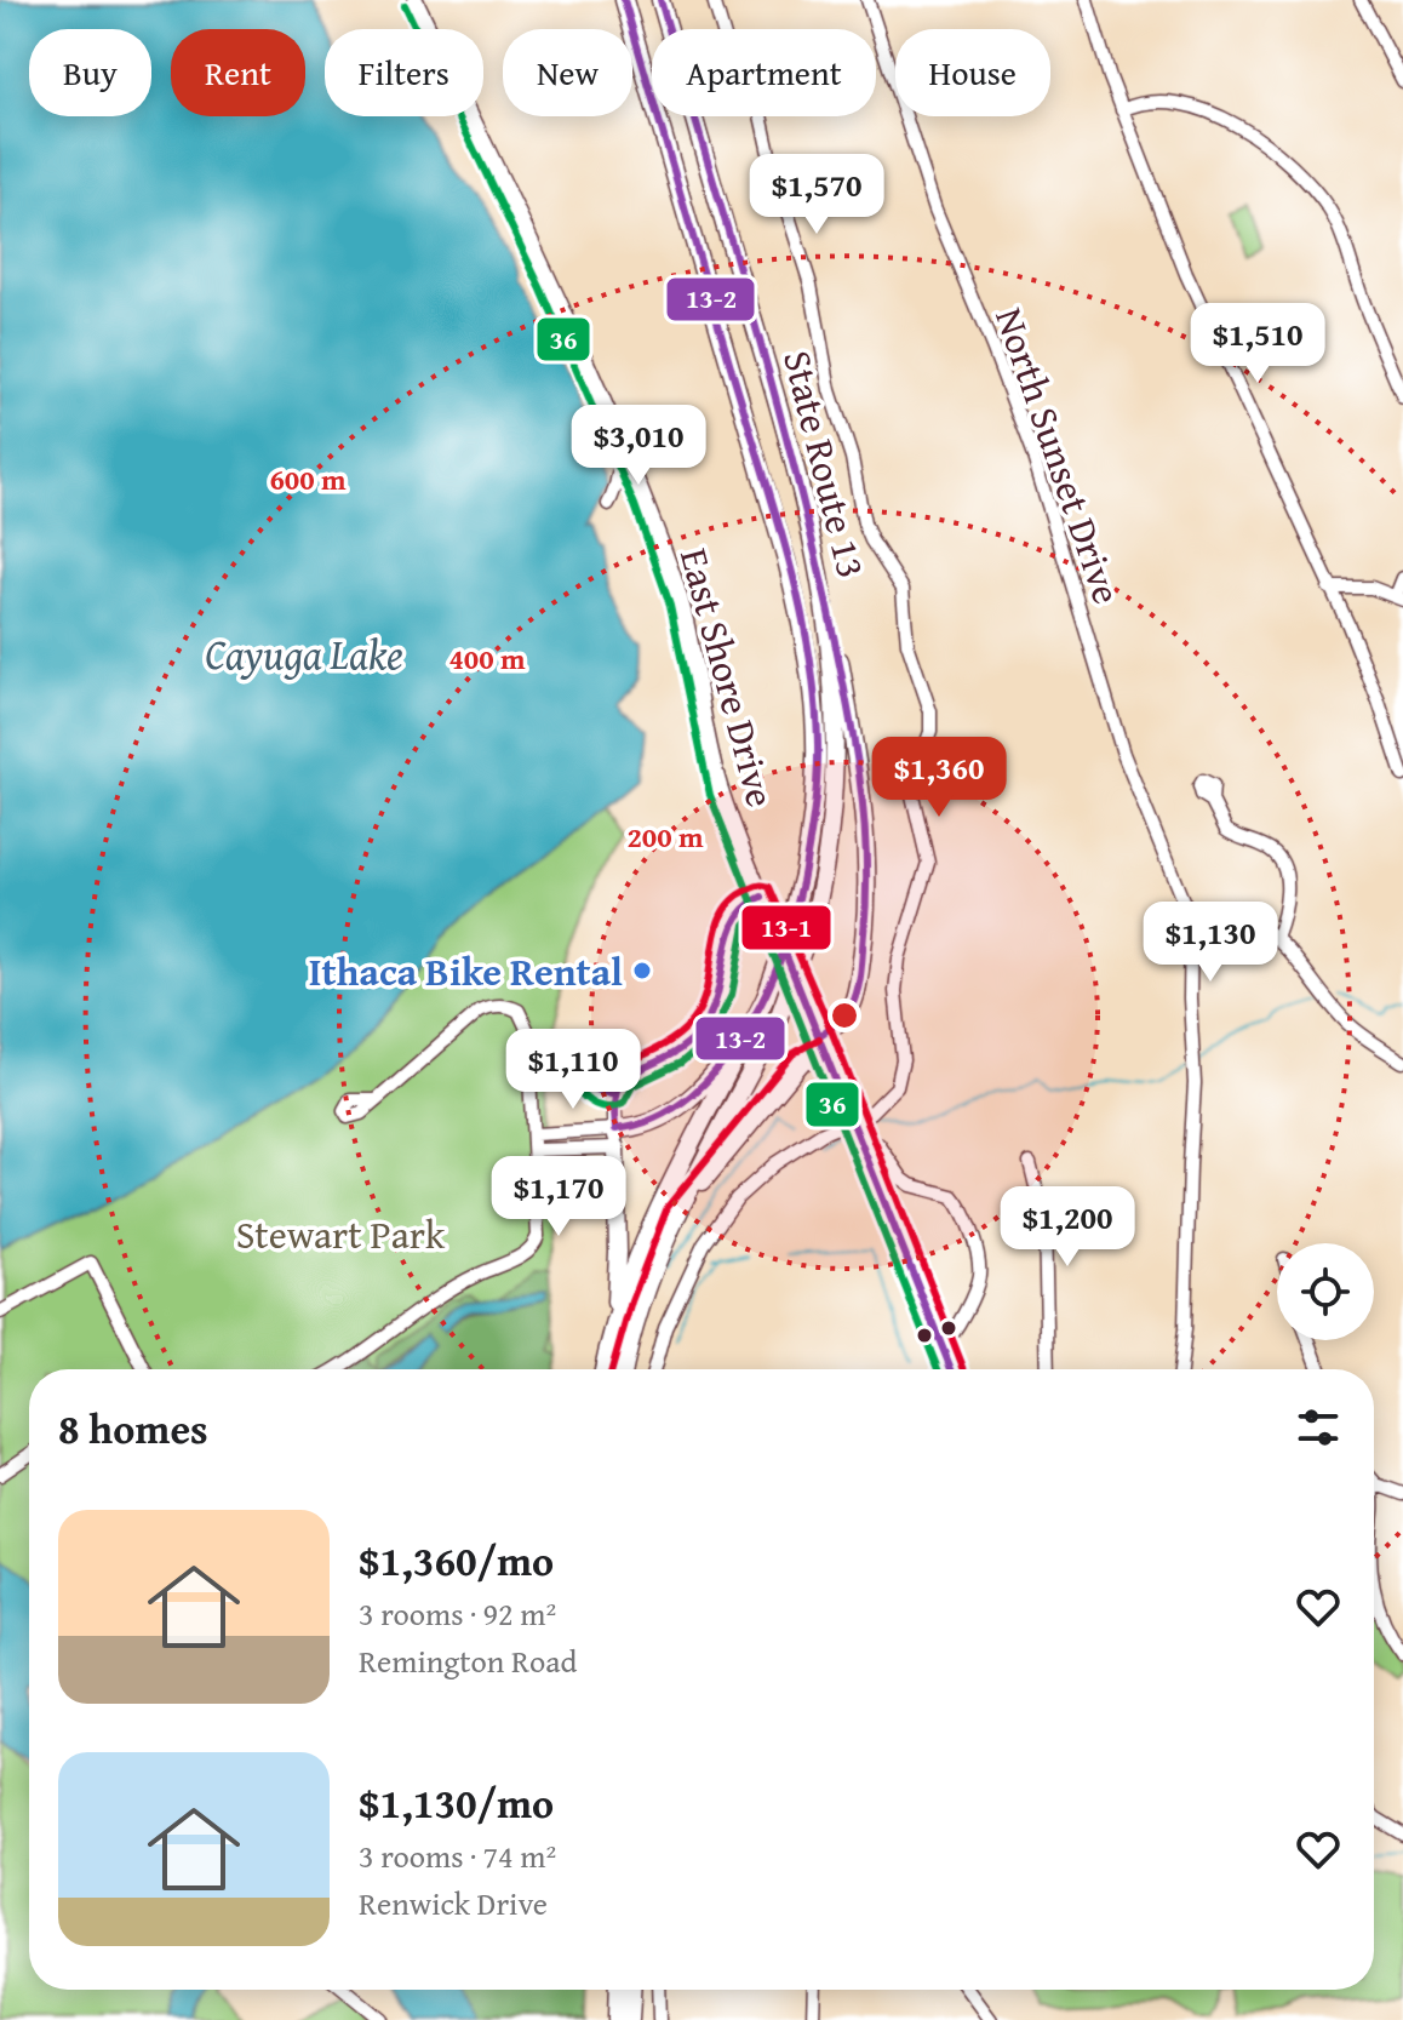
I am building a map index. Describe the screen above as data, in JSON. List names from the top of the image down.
{
  "streets": {
    "highway": ["State Route 13"],
    "main road": ["East Shore Drive"],
    "street": ["North Sunset Drive"]
  },
  "water": ["Cayuga Lake"],
  "parks": ["Stewart Park"],
  "places": ["Ithaca Bike Rental"],
  "lines": ["transit line 13-2", "transit line 36", "transit line 13-1"],
  "page": {
    "chip": [
      "Buy",
      "Rent",
      "Filters",
      "New",
      "Apartment",
      "House"
    ],
    "price": [
      "$1,570",
      "$1,510",
      "$3,010",
      "$1,360",
      "$1,130",
      "$1,110",
      "$1,170",
      "$1,200"
    ],
    "heading": "8 homes",
    "list": [
      {
        "name": "$1,360/mo",
        "note": "3 rooms · 92 m² · Remington Road"
      },
      {
        "name": "$1,130/mo",
        "note": "3 rooms · 74 m² · Renwick Drive"
      }
    ]
  },
  "rings": ["600 m", "400 m", "200 m"]
}
